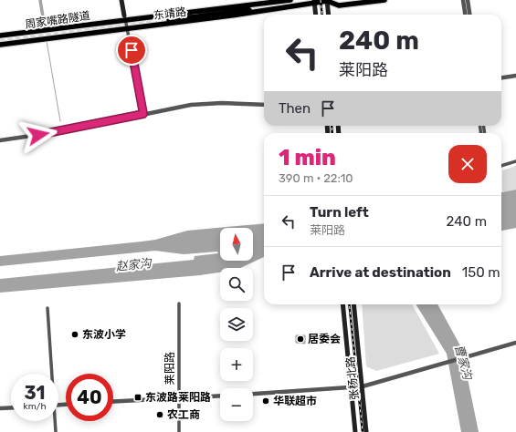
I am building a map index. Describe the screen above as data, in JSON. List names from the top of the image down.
{
  "streets": {
    "main road": ["东靖路", "周家嘴路隧道", "张杨北路"],
    "street": ["莱阳路"]
  },
  "crossings": [
    ["东靖路", "周家嘴路隧道"]
  ],
  "water": ["赵家沟", "曹家沟"],
  "places": {
    "other": [
      "东波小学",
      "居委会",
      "华联超市",
      "农工商"
    ],
    "transit": ["东波路莱阳路"]
  },
  "north": "top",
  "page": {
    "turn": ["240 m", "莱阳路"],
    "then": "Then",
    "heading": ["1 min", "390 m · 22:10"],
    "list": [
      {
        "name": "Turn left",
        "note": "莱阳路",
        "value": "240 m"
      },
      {
        "name": "Arrive at destination",
        "value": "150 m"
      }
    ],
    "map_buttons": ["+", "−"],
    "speed": "31 km/h",
    "limit": "40"
  }
}
